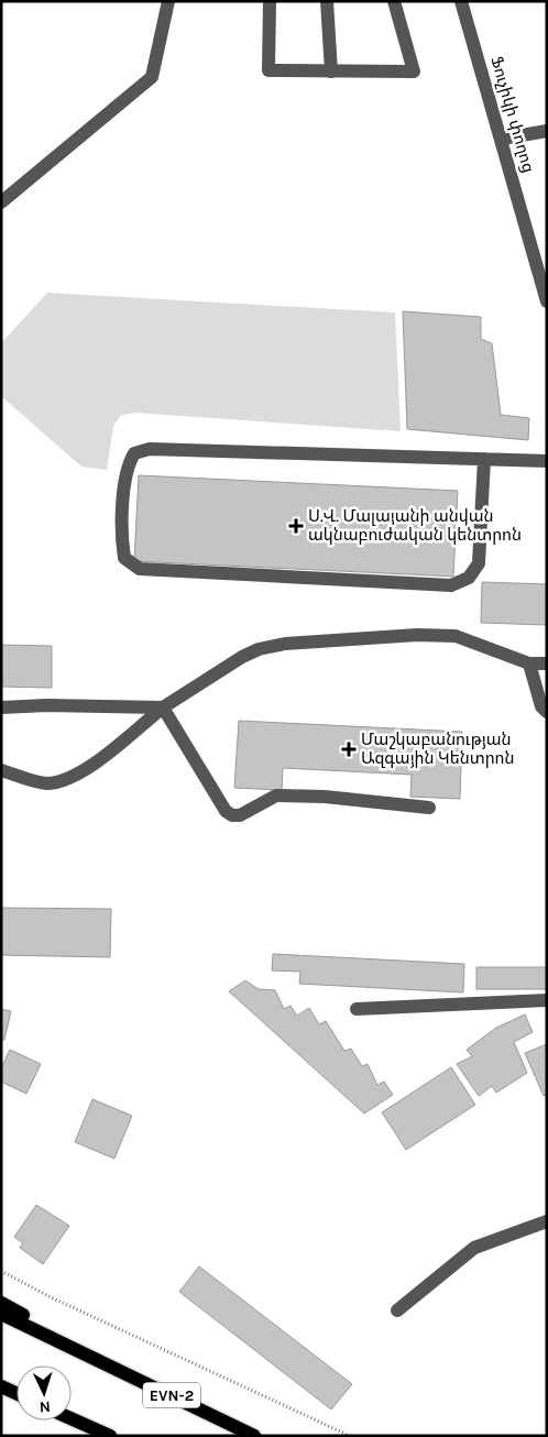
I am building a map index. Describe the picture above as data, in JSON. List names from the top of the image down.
{
  "streets": {
    "main road": ["EVN-2"],
    "street": ["Ֆուչիկի փողոց"]
  },
  "places": {
    "health": ["Ս.Վ. Մալայանի անվան ակնաբուժական կենտրոն", "Մաշկաբանության Ազգային Կենտրոն"]
  },
  "north": "bottom"
}
